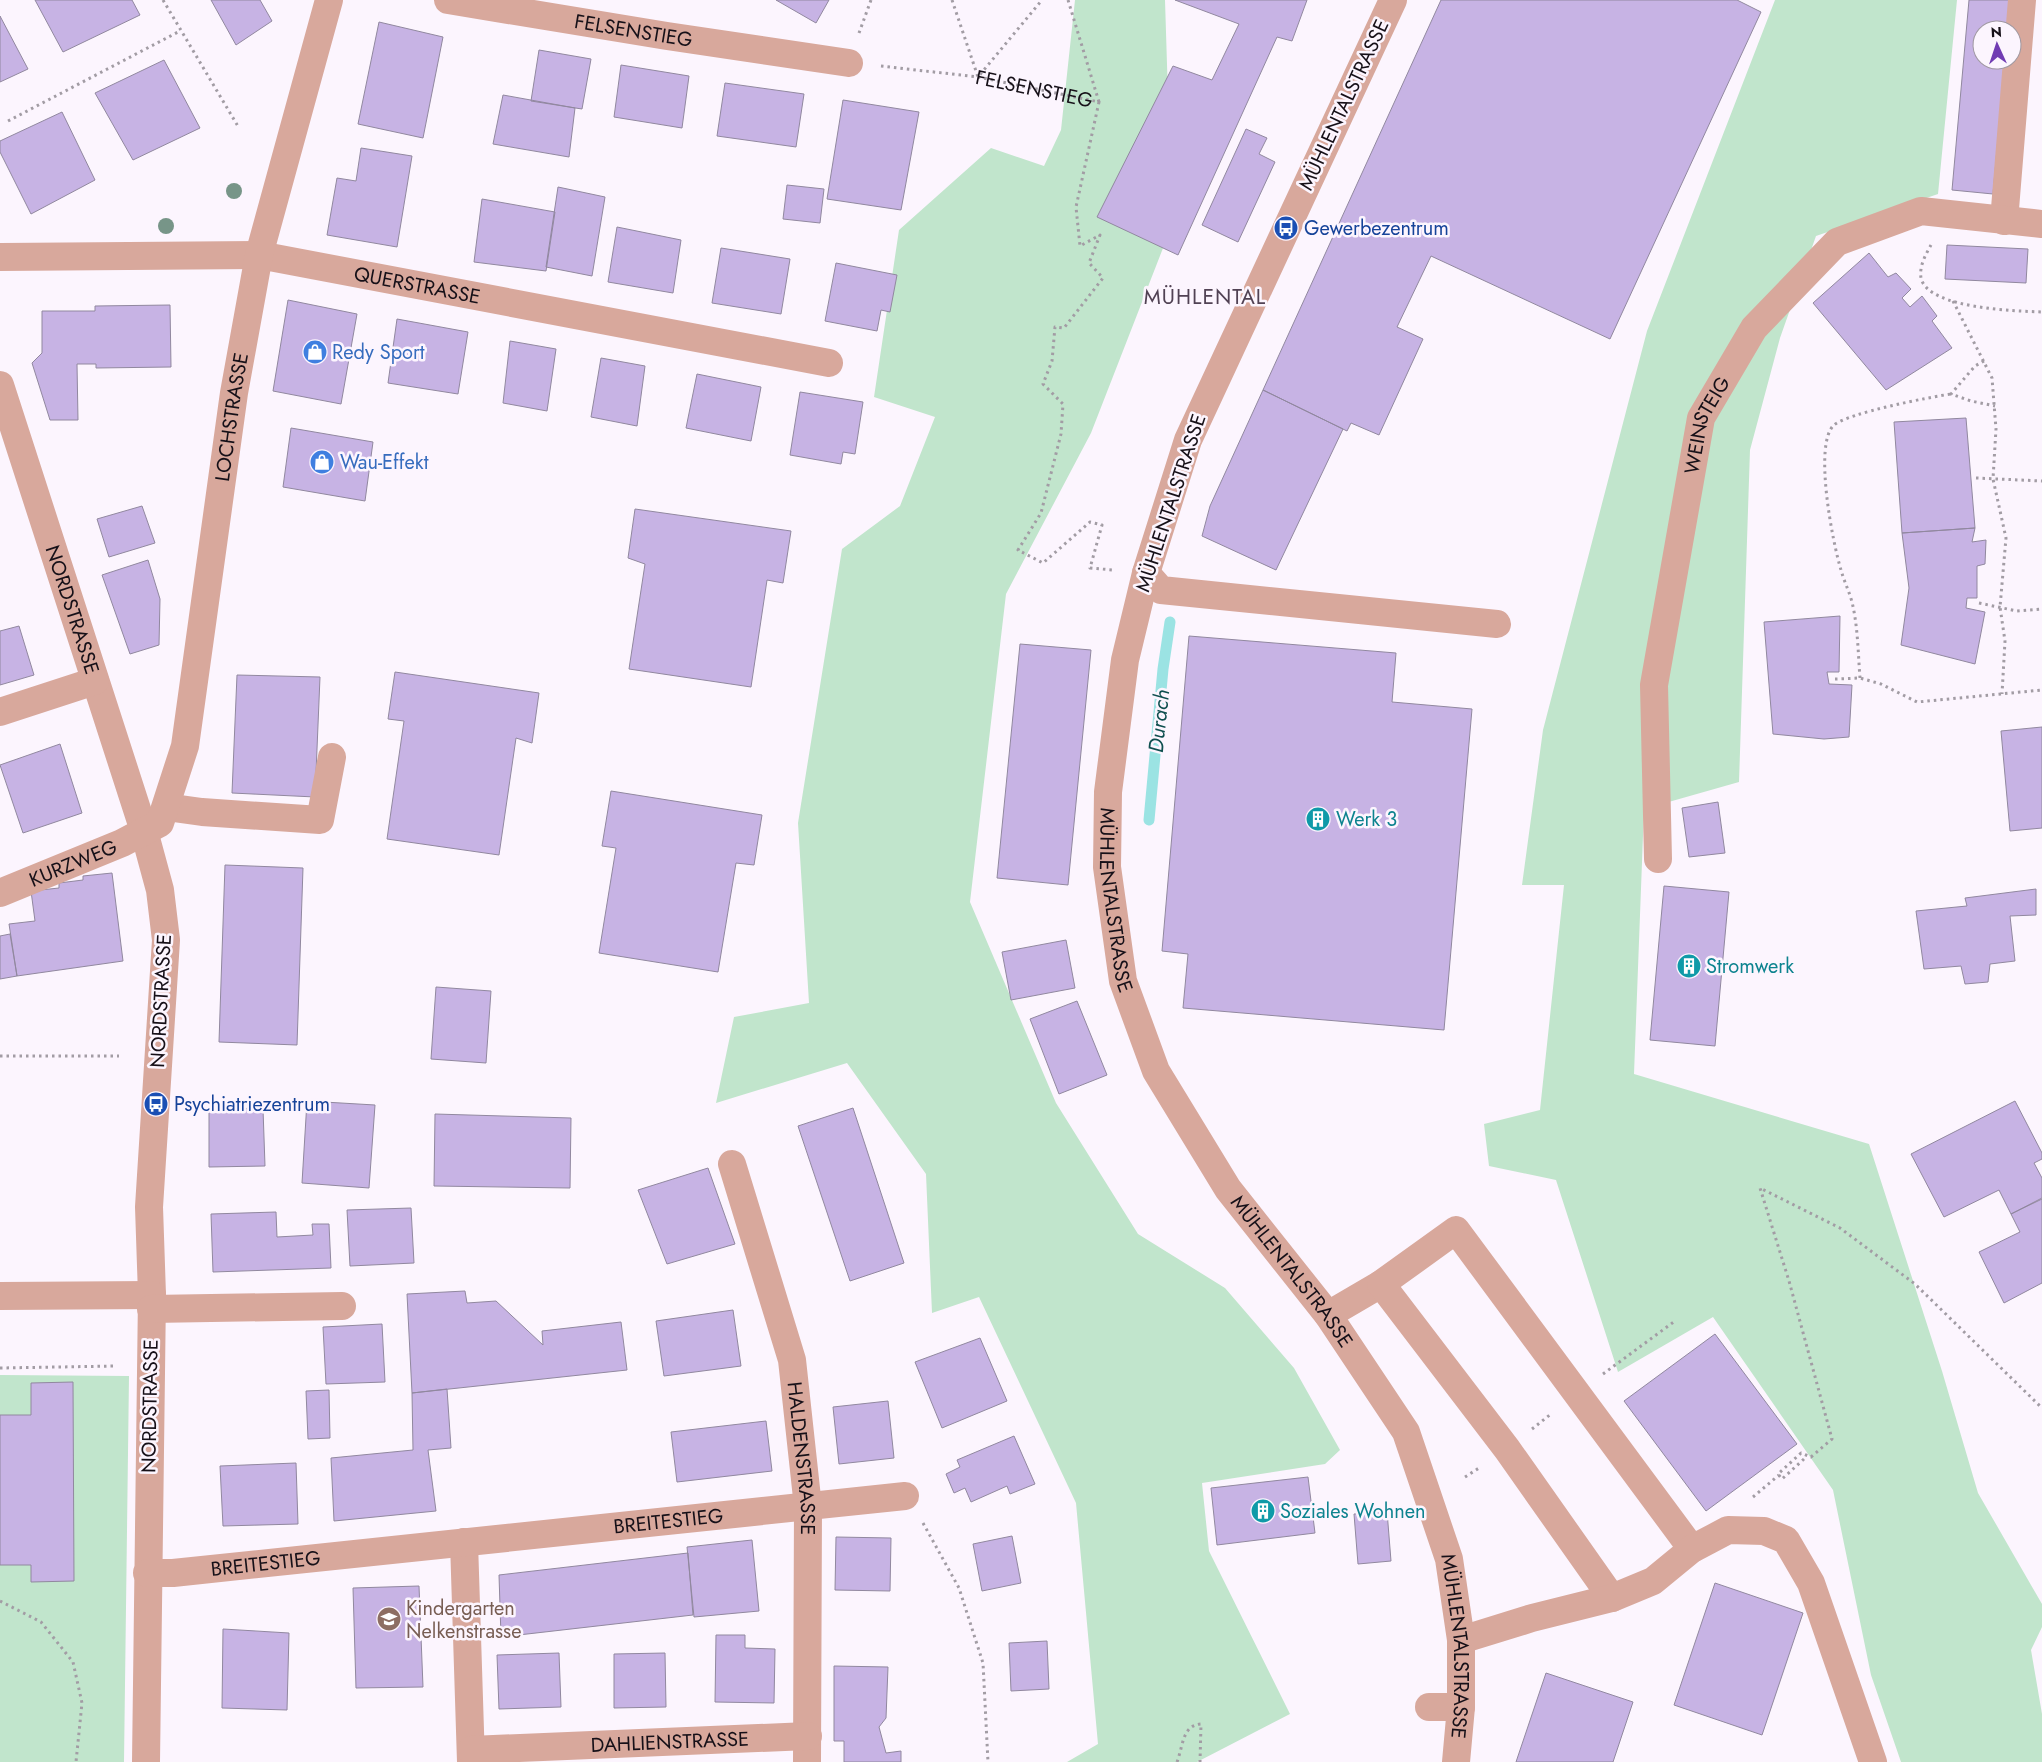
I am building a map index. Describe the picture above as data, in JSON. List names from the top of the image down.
{
  "streets": {
    "street": [
      "FELSENSTIEG",
      "MÜHLENTALSTRASSE",
      "QUERSTRASSE",
      "LOCHSTRASSE",
      "WEINSTEIG",
      "NORDSTRASSE",
      "KURZWEG",
      "HALDENSTRASSE",
      "BREITESTIEG",
      "DAHLIENSTRASSE"
    ]
  },
  "crossings": [
    ["FELSENSTIEG", "MÜHLENTALSTRASSE"],
    ["QUERSTRASSE", "LOCHSTRASSE"],
    ["LOCHSTRASSE", "NORDSTRASSE"],
    ["LOCHSTRASSE", "KURZWEG"],
    ["NORDSTRASSE", "KURZWEG"],
    ["NORDSTRASSE", "BREITESTIEG"],
    ["HALDENSTRASSE", "BREITESTIEG"],
    ["HALDENSTRASSE", "DAHLIENSTRASSE"]
  ],
  "districts": ["MÜHLENTAL"],
  "water": ["Durach"],
  "places": {
    "bus stop": ["Gewerbezentrum", "Psychiatriezentrum"],
    "shop": ["Redy Sport", "Wau-Effekt"],
    "building": ["Werk 3", "Stromwerk", "Soziales Wohnen"],
    "school or university": ["Kindergarten Nelkenstrasse"]
  },
  "north": "top"
}
